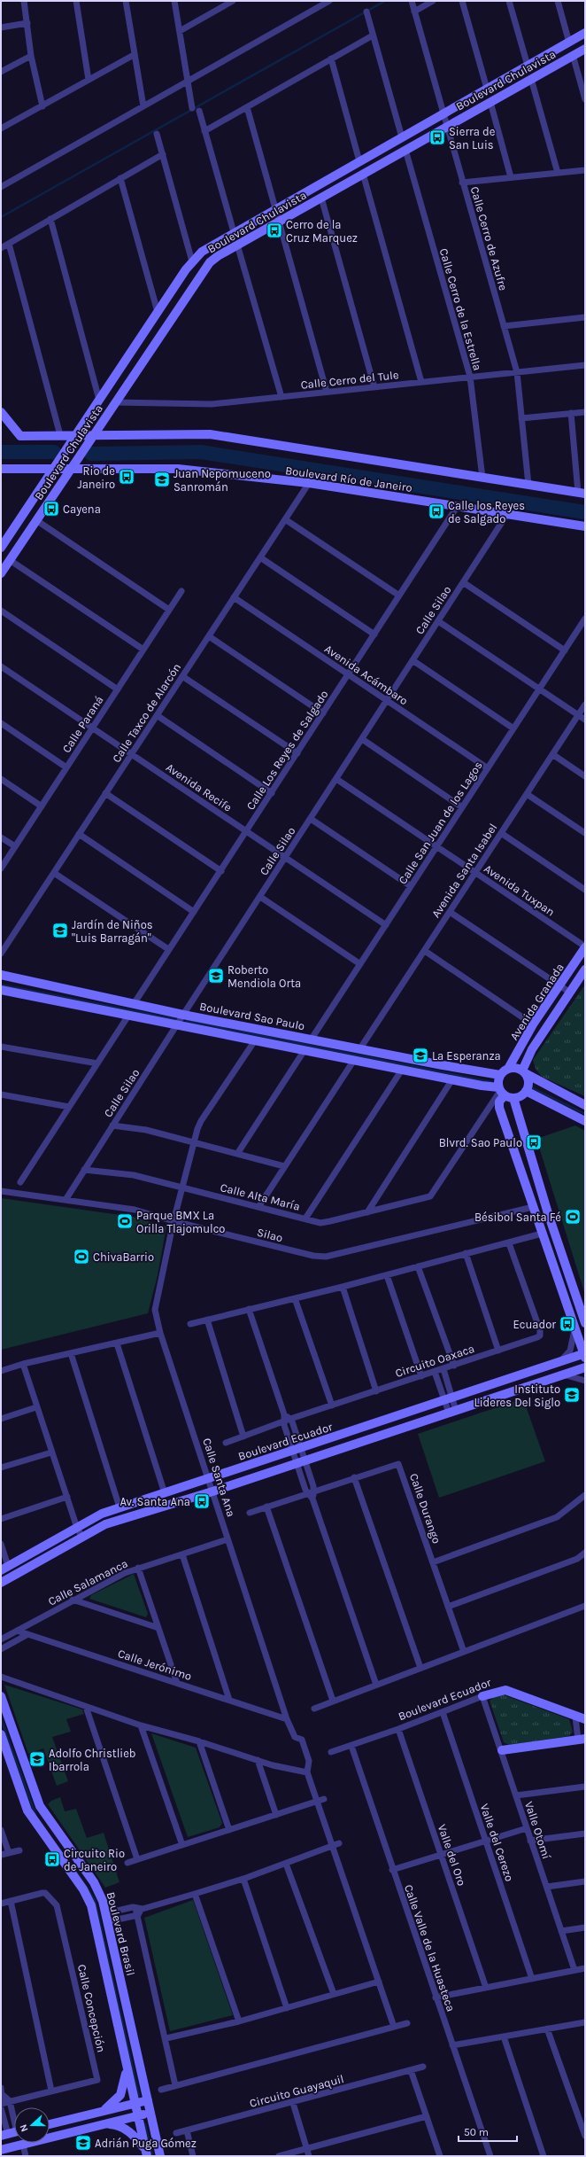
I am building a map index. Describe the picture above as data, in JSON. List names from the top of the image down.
{
  "streets": {
    "main road": [
      "Boulevard Chulavista",
      "Boulevard Río de Janeiro",
      "Avenida Granada",
      "Boulevard Sao Paulo",
      "Boulevard Ecuador",
      "Boulevard Brasil"
    ],
    "street": [
      "Calle Cerro de Azufre",
      "Calle Cerro de la Estrella",
      "Calle Cerro del Tule",
      "Calle Silao",
      "Avenida Acámbaro",
      "Calle Taxco de Alarcón",
      "Calle Paraná",
      "Calle Los Reyes de Salgado",
      "Avenida Recife",
      "Calle San Juan de los Lagos",
      "Avenida Santa Isabel",
      "Avenida Tuxpan",
      "Calle Alta María",
      "Silao",
      "Circuito Oaxaca",
      "Calle Santa Ana",
      "Calle Durango",
      "Calle Salamanca",
      "Calle Jerónimo",
      "Valle Otomí",
      "Valle del Cerezo",
      "Valle del Oro",
      "Calle Valle de la Huasteca",
      "Calle Concepción",
      "Circuito Guayaquil"
    ]
  },
  "crossings": [
    ["Boulevard Chulavista", "Calle Cerro de Azufre"],
    ["Boulevard Chulavista", "Calle Cerro de la Estrella"],
    ["Boulevard Chulavista", "Calle Cerro del Tule"],
    ["Boulevard Chulavista", "Boulevard Río de Janeiro"],
    ["Calle Cerro de Azufre", "Calle Cerro del Tule"],
    ["Calle Cerro de Azufre", "Boulevard Río de Janeiro"],
    ["Calle Cerro de la Estrella", "Calle Cerro del Tule"],
    ["Calle Cerro de la Estrella", "Boulevard Río de Janeiro"],
    ["Boulevard Río de Janeiro", "Calle Silao"],
    ["Boulevard Río de Janeiro", "Calle Taxco de Alarcón"],
    ["Boulevard Río de Janeiro", "Calle Los Reyes de Salgado"],
    ["Calle Silao", "Avenida Acámbaro"],
    ["Calle Silao", "Avenida Recife"],
    ["Calle Silao", "Avenida Tuxpan"],
    ["Calle Silao", "Boulevard Sao Paulo"],
    ["Calle Silao", "Calle Alta María"],
    ["Calle Silao", "Silao"],
    ["Avenida Acámbaro", "Calle Taxco de Alarcón"],
    ["Avenida Acámbaro", "Calle Los Reyes de Salgado"],
    ["Avenida Acámbaro", "Calle San Juan de los Lagos"],
    ["Calle Taxco de Alarcón", "Avenida Recife"],
    ["Calle Paraná", "Avenida Recife"],
    ["Calle Los Reyes de Salgado", "Avenida Recife"],
    ["Calle Los Reyes de Salgado", "Boulevard Sao Paulo"],
    ["Avenida Recife", "Calle San Juan de los Lagos"],
    ["Calle San Juan de los Lagos", "Avenida Tuxpan"],
    ["Calle San Juan de los Lagos", "Boulevard Sao Paulo"],
    ["Avenida Santa Isabel", "Avenida Tuxpan"],
    ["Avenida Santa Isabel", "Boulevard Sao Paulo"],
    ["Avenida Tuxpan", "Avenida Granada"],
    ["Avenida Granada", "Boulevard Sao Paulo"],
    ["Avenida Granada", "Calle Alta María"],
    ["Boulevard Sao Paulo", "Calle Alta María"],
    ["Boulevard Sao Paulo", "Calle Santa Ana"],
    ["Calle Alta María", "Calle Santa Ana"],
    ["Silao", "Calle Santa Ana"],
    ["Boulevard Ecuador", "Calle Santa Ana"],
    ["Boulevard Ecuador", "Valle Otomí"],
    ["Boulevard Ecuador", "Valle del Cerezo"],
    ["Boulevard Ecuador", "Valle del Oro"],
    ["Boulevard Ecuador", "Calle Valle de la Huasteca"],
    ["Calle Santa Ana", "Calle Salamanca"],
    ["Calle Santa Ana", "Calle Jerónimo"],
    ["Calle Salamanca", "Calle Jerónimo"]
  ],
  "places": {
    "bus stop": [
      "Sierra de San Luis",
      "Cerro de la Cruz Marquez",
      "Rio de Janeiro",
      "Cayena",
      "Calle los Reyes de Salgado",
      "Blvrd. Sao Paulo",
      "Ecuador",
      "Av. Santa Ana",
      "Circuito Rio de Janeiro"
    ],
    "school or university": [
      "Juan Nepomuceno Sanromán",
      "Jardín de Niños \"Luis Barragán\"",
      "Roberto Mendiola Orta",
      "La Esperanza",
      "Instituto Lideres Del Siglo",
      "Adolfo Christlieb Ibarrola",
      "Adrián Puga Gómez"
    ],
    "sports": ["Bésibol Santa Fé", "Parque BMX La Orilla Tlajomulco", "ChivaBarrio"]
  },
  "scale_bar": "50 m",
  "north": "left"
}
